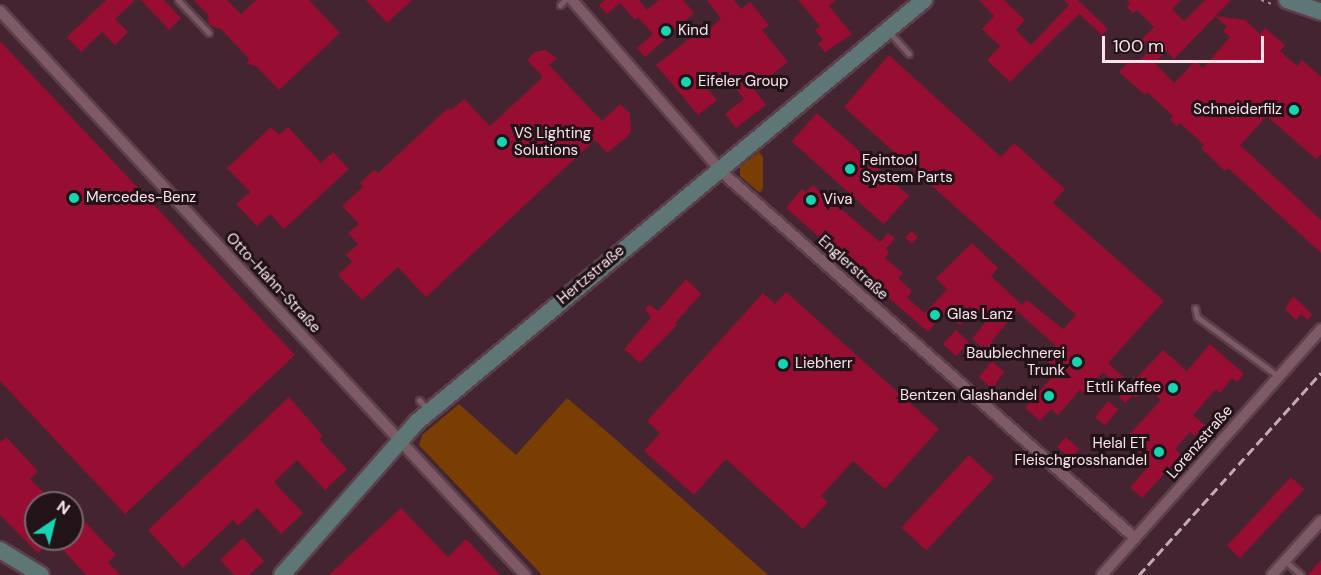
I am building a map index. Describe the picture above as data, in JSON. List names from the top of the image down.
{
  "streets": {
    "street": [
      "Englerstraße",
      "Hertzstraße",
      "Otto-Hahn-Straße",
      "Lorenzstraße"
    ]
  },
  "crossings": [
    ["Englerstraße", "Hertzstraße"],
    ["Englerstraße", "Lorenzstraße"],
    ["Hertzstraße", "Otto-Hahn-Straße"]
  ],
  "places": [
    "Kind",
    "Eifeler Group",
    "Schneiderfilz",
    "VS Lighting Solutions",
    "Feintool System Parts",
    "Mercedes-Benz",
    "Viva",
    "Glas Lanz",
    "Baublechnerei Trunk",
    "Liebherr",
    "Ettli Kaffee",
    "Bentzen Glashandel",
    "Helal ET Fleischgrosshandel"
  ],
  "scale_bar": "100 m",
  "north": "top right"
}
